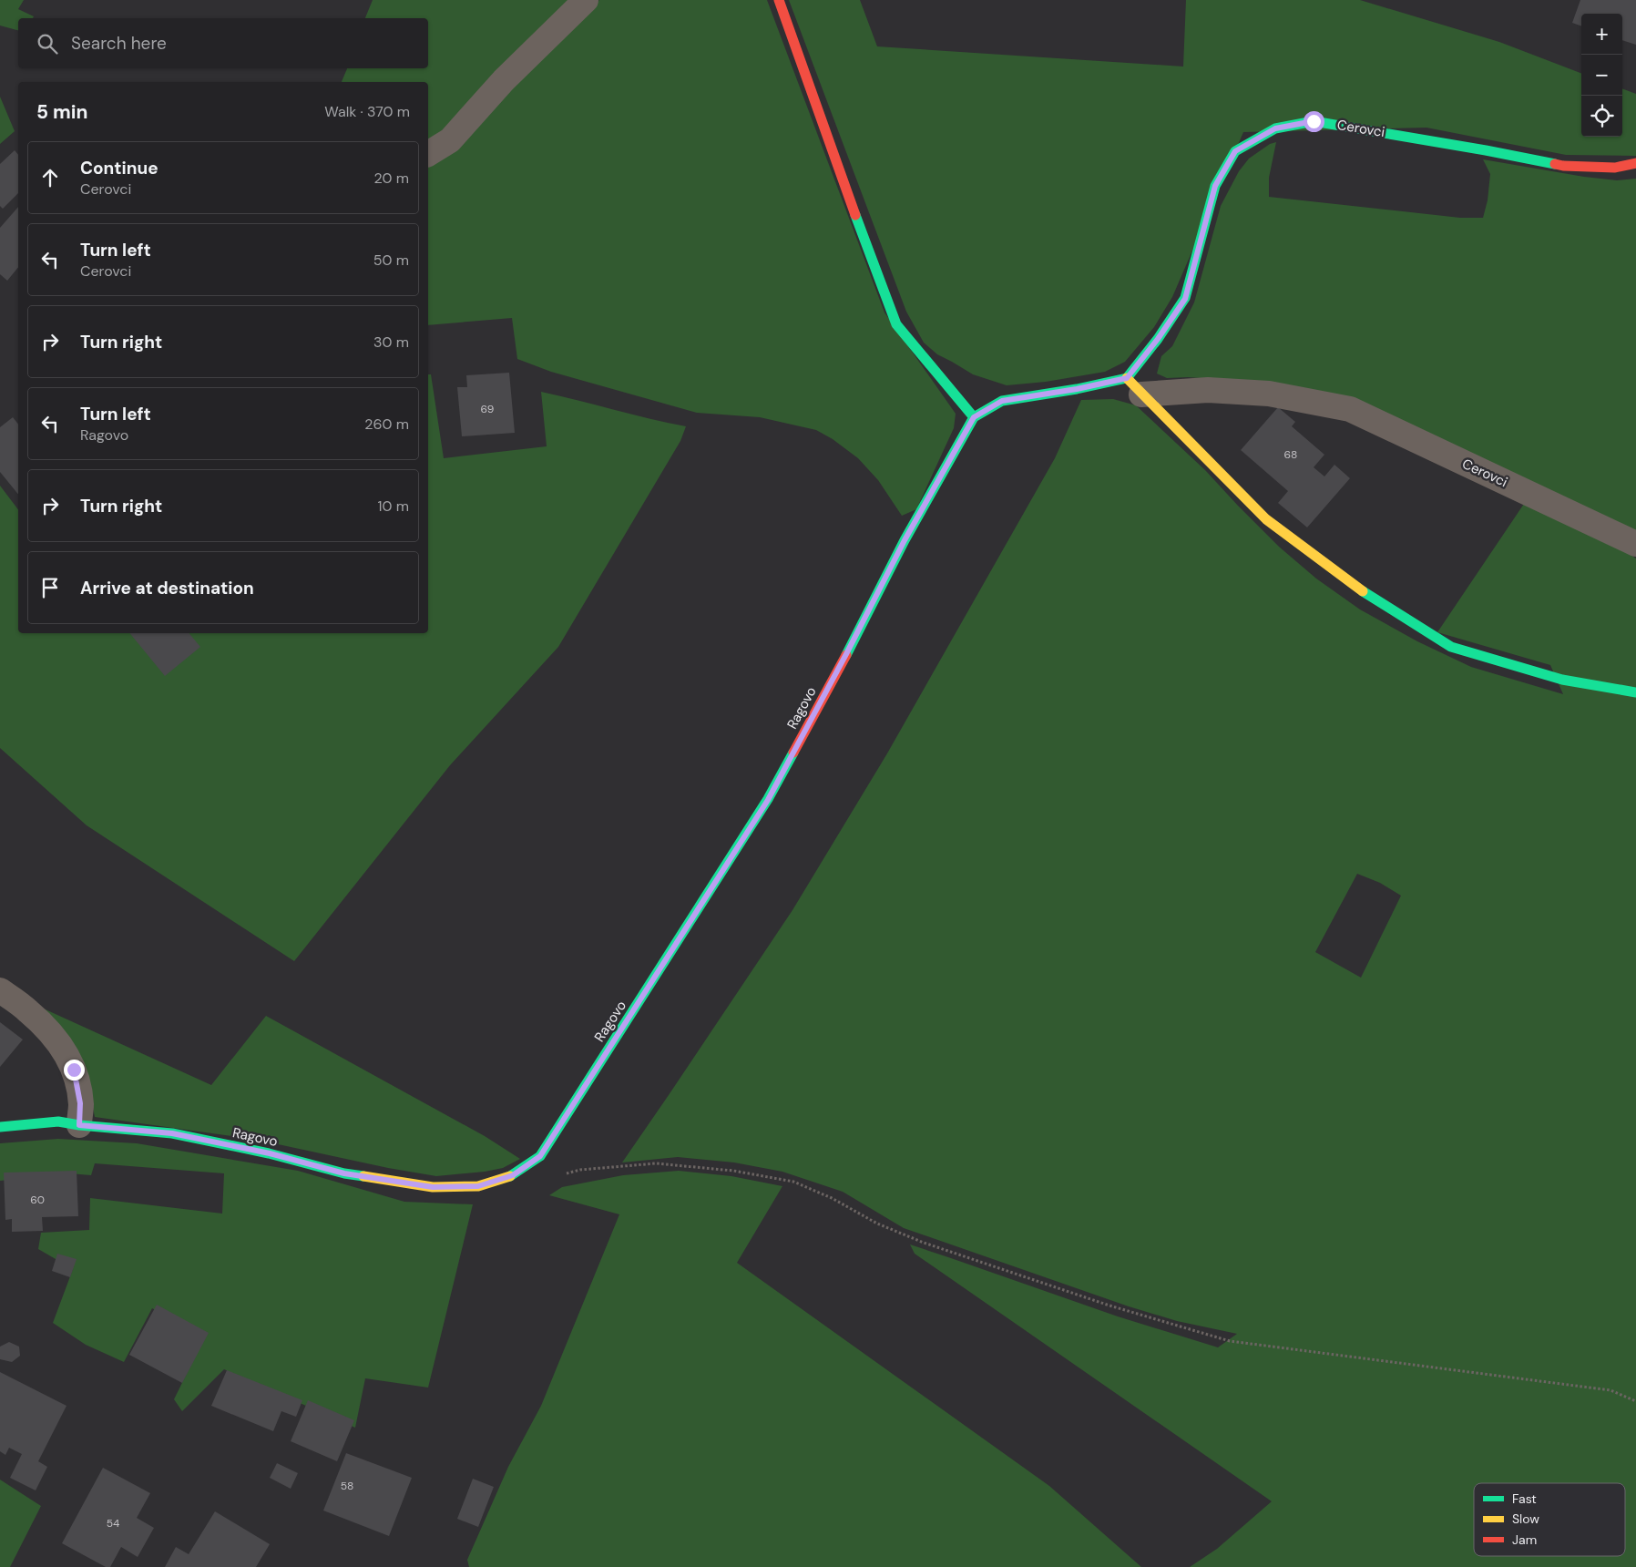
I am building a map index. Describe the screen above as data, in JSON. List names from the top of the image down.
{
  "streets": {
    "street": ["Cerovci", "Ragovo"]
  },
  "house_numbers": [
    "69",
    "68",
    "60",
    "58",
    "54"
  ],
  "legend": ["Fast", "Slow", "Jam"],
  "page": {
    "map_buttons": ["+", "−"],
    "search": "Search here",
    "heading": ["5 min", "Walk · 370 m"],
    "list": [
      ["Continue", "Cerovci", "20 m"],
      ["Turn left", "Cerovci", "50 m"],
      ["Turn right", "30 m"],
      ["Turn left", "Ragovo", "260 m"],
      ["Turn right", "10 m"],
      "Arrive at destination"
    ]
  }
}
